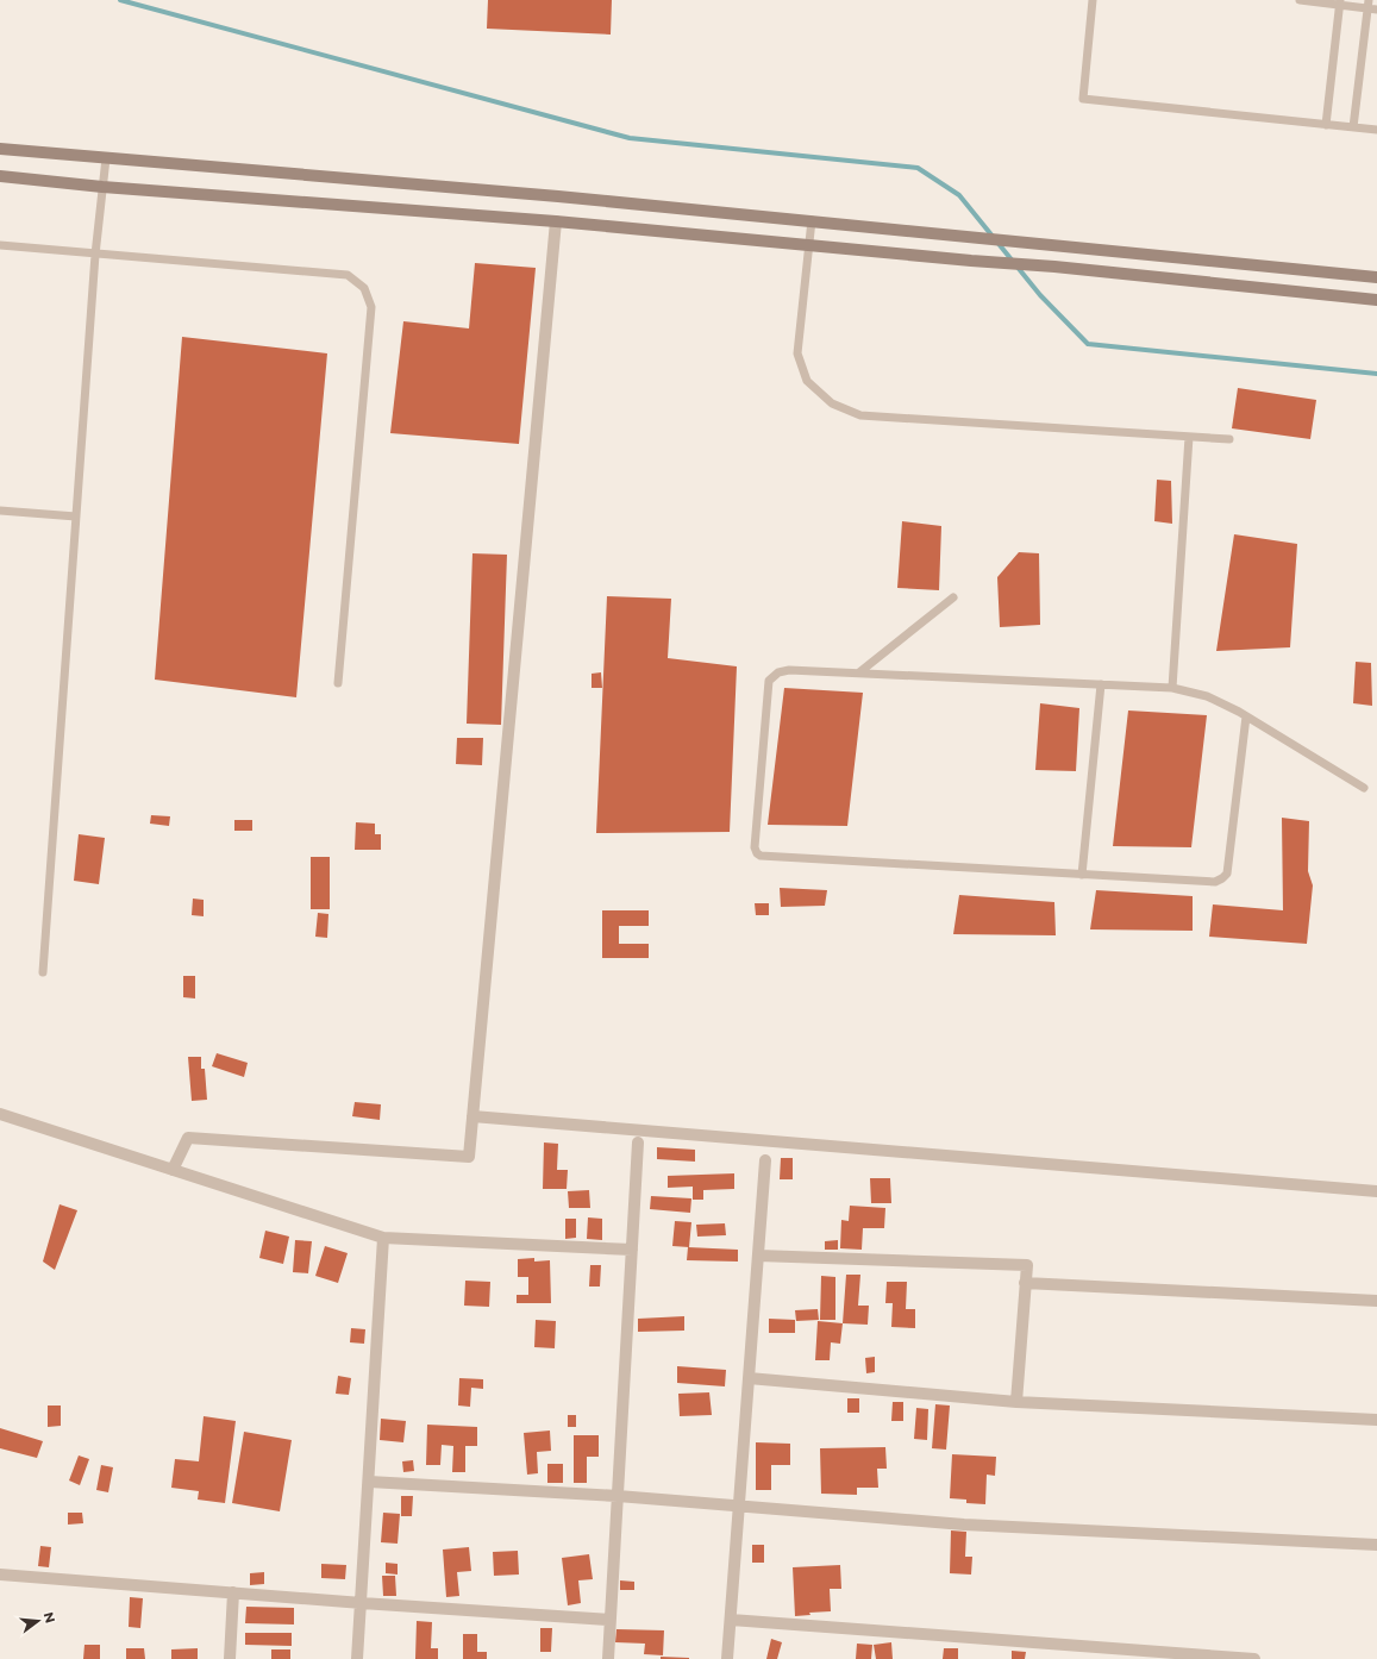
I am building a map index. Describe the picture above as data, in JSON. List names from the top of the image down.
{
  "north": "right"
}
